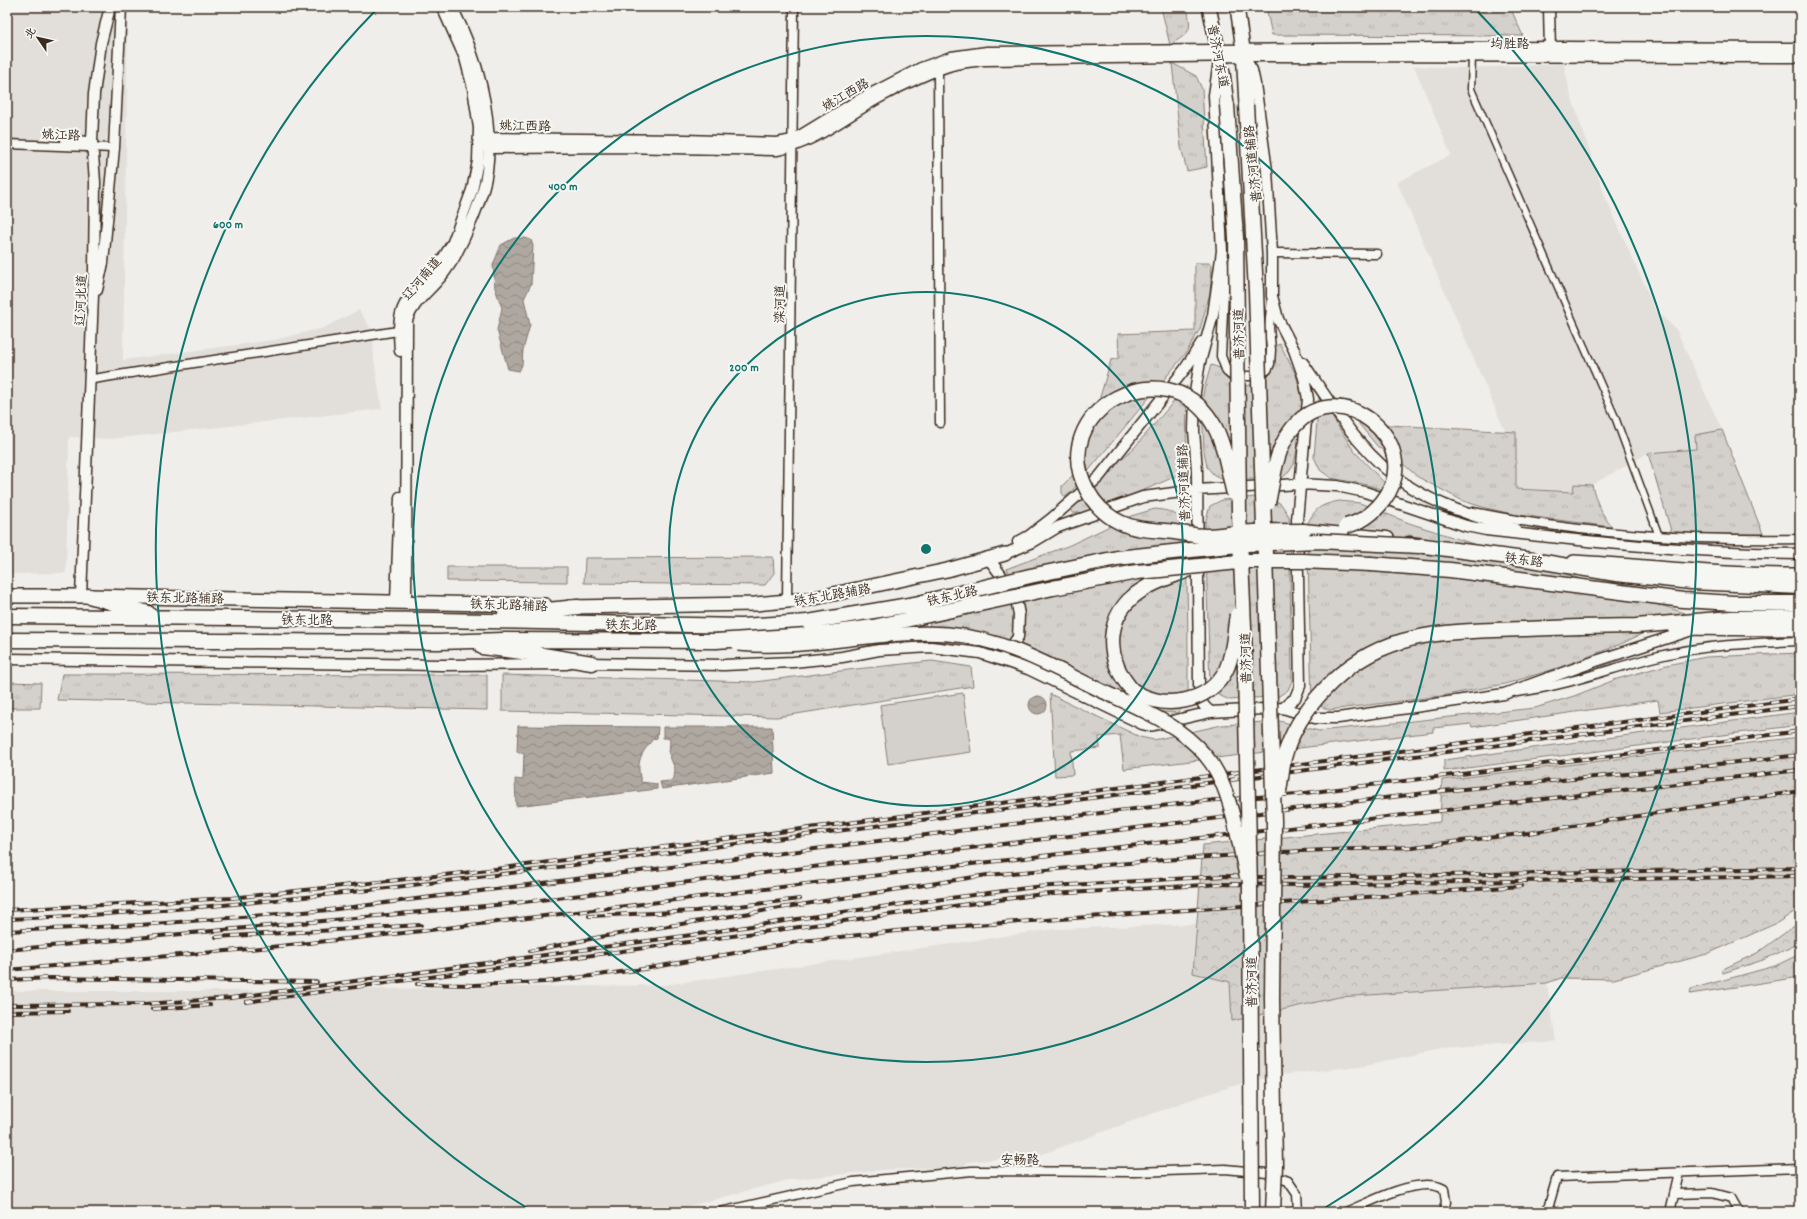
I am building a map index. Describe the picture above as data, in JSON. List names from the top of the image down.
{
  "streets": {
    "highway": ["普济河道", "铁东路", "铁东北路"],
    "main road": ["普济河东道", "铁东北路辅路"],
    "street": [
      "均胜路",
      "姚江西路",
      "姚江路",
      "普济河道辅路",
      "辽河南道",
      "辽河北道",
      "滦河道",
      "安畅路"
    ]
  },
  "crossings": [
    ["均胜路", "普济河东道"],
    ["均胜路", "姚江西路"],
    ["均胜路", "普济河道辅路"],
    ["普济河东道", "姚江西路"],
    ["普济河东道", "普济河道辅路"],
    ["普济河东道", "普济河道"],
    ["姚江西路", "普济河道辅路"],
    ["姚江西路", "辽河南道"],
    ["姚江西路", "滦河道"],
    ["姚江路", "辽河北道"],
    ["普济河道辅路", "铁东路"],
    ["辽河南道", "铁东北路辅路"],
    ["辽河北道", "铁东北路辅路"],
    ["滦河道", "铁东北路辅路"],
    ["铁东路", "铁东北路"]
  ],
  "north": "top left",
  "rings": ["400 m", "600 m", "200 m"]
}
